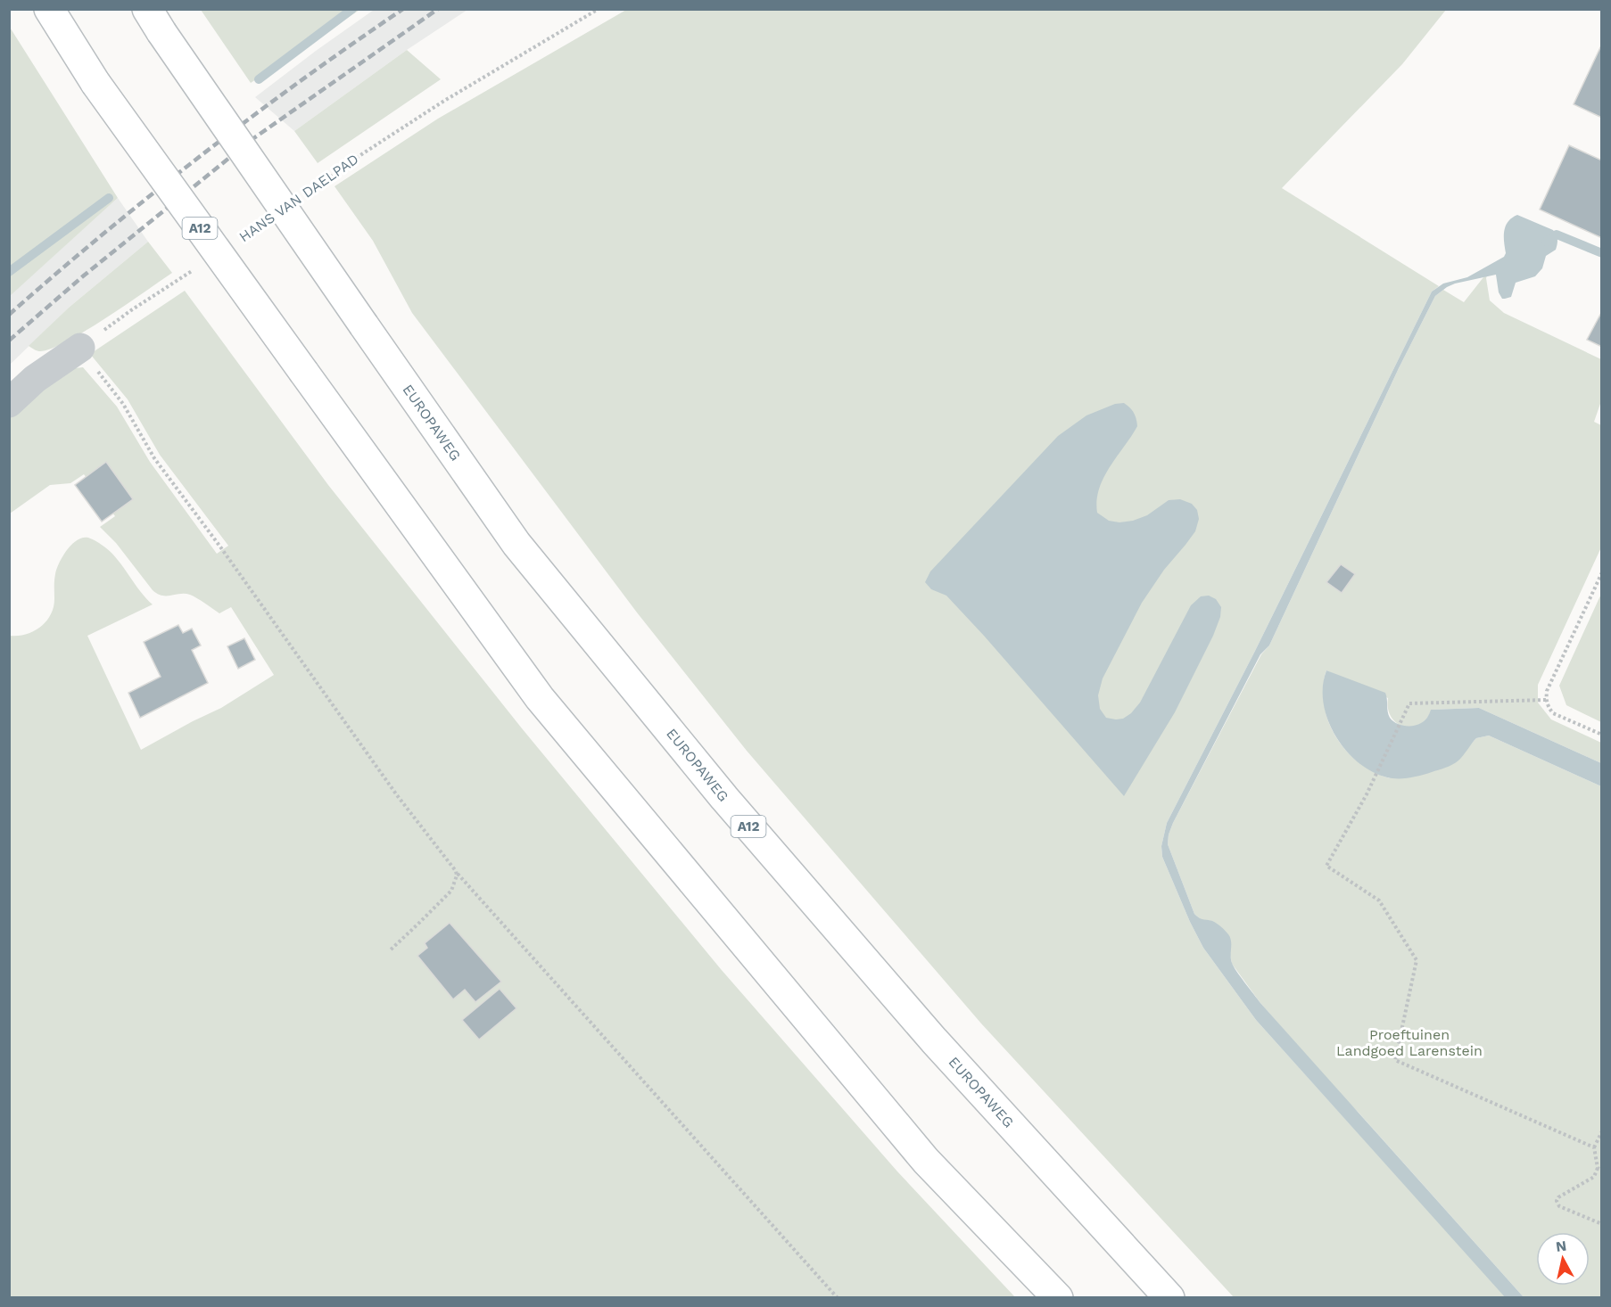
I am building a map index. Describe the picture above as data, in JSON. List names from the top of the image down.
{
  "streets": {
    "highway": ["A12", "EUROPAWEG"],
    "path": ["HANS VAN DAELPAD"]
  },
  "parks": ["Proeftuinen Landgoed Larenstein"],
  "north": "top"
}
